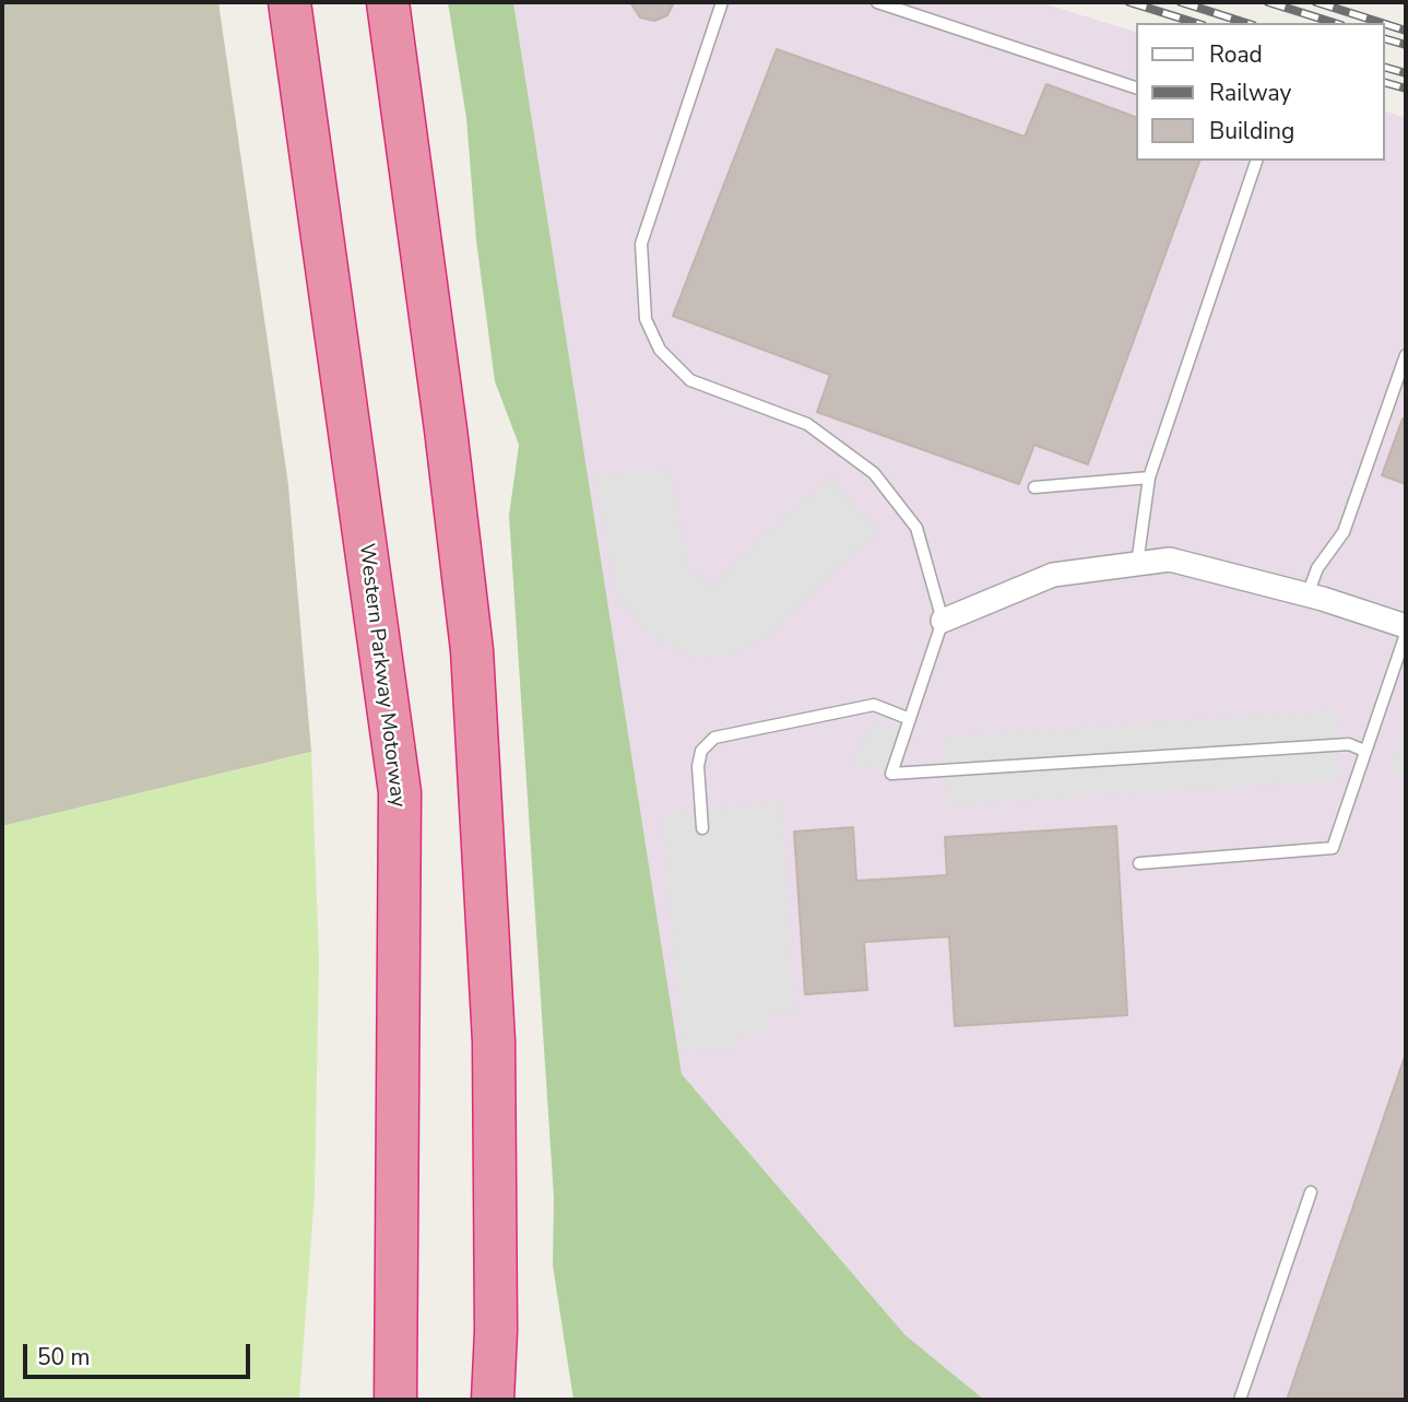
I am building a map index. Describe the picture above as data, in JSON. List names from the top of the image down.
{
  "streets": {
    "highway": ["Western Parkway Motorway"]
  },
  "legend": ["Road", "Railway", "Building"],
  "scale_bar": "50 m"
}
